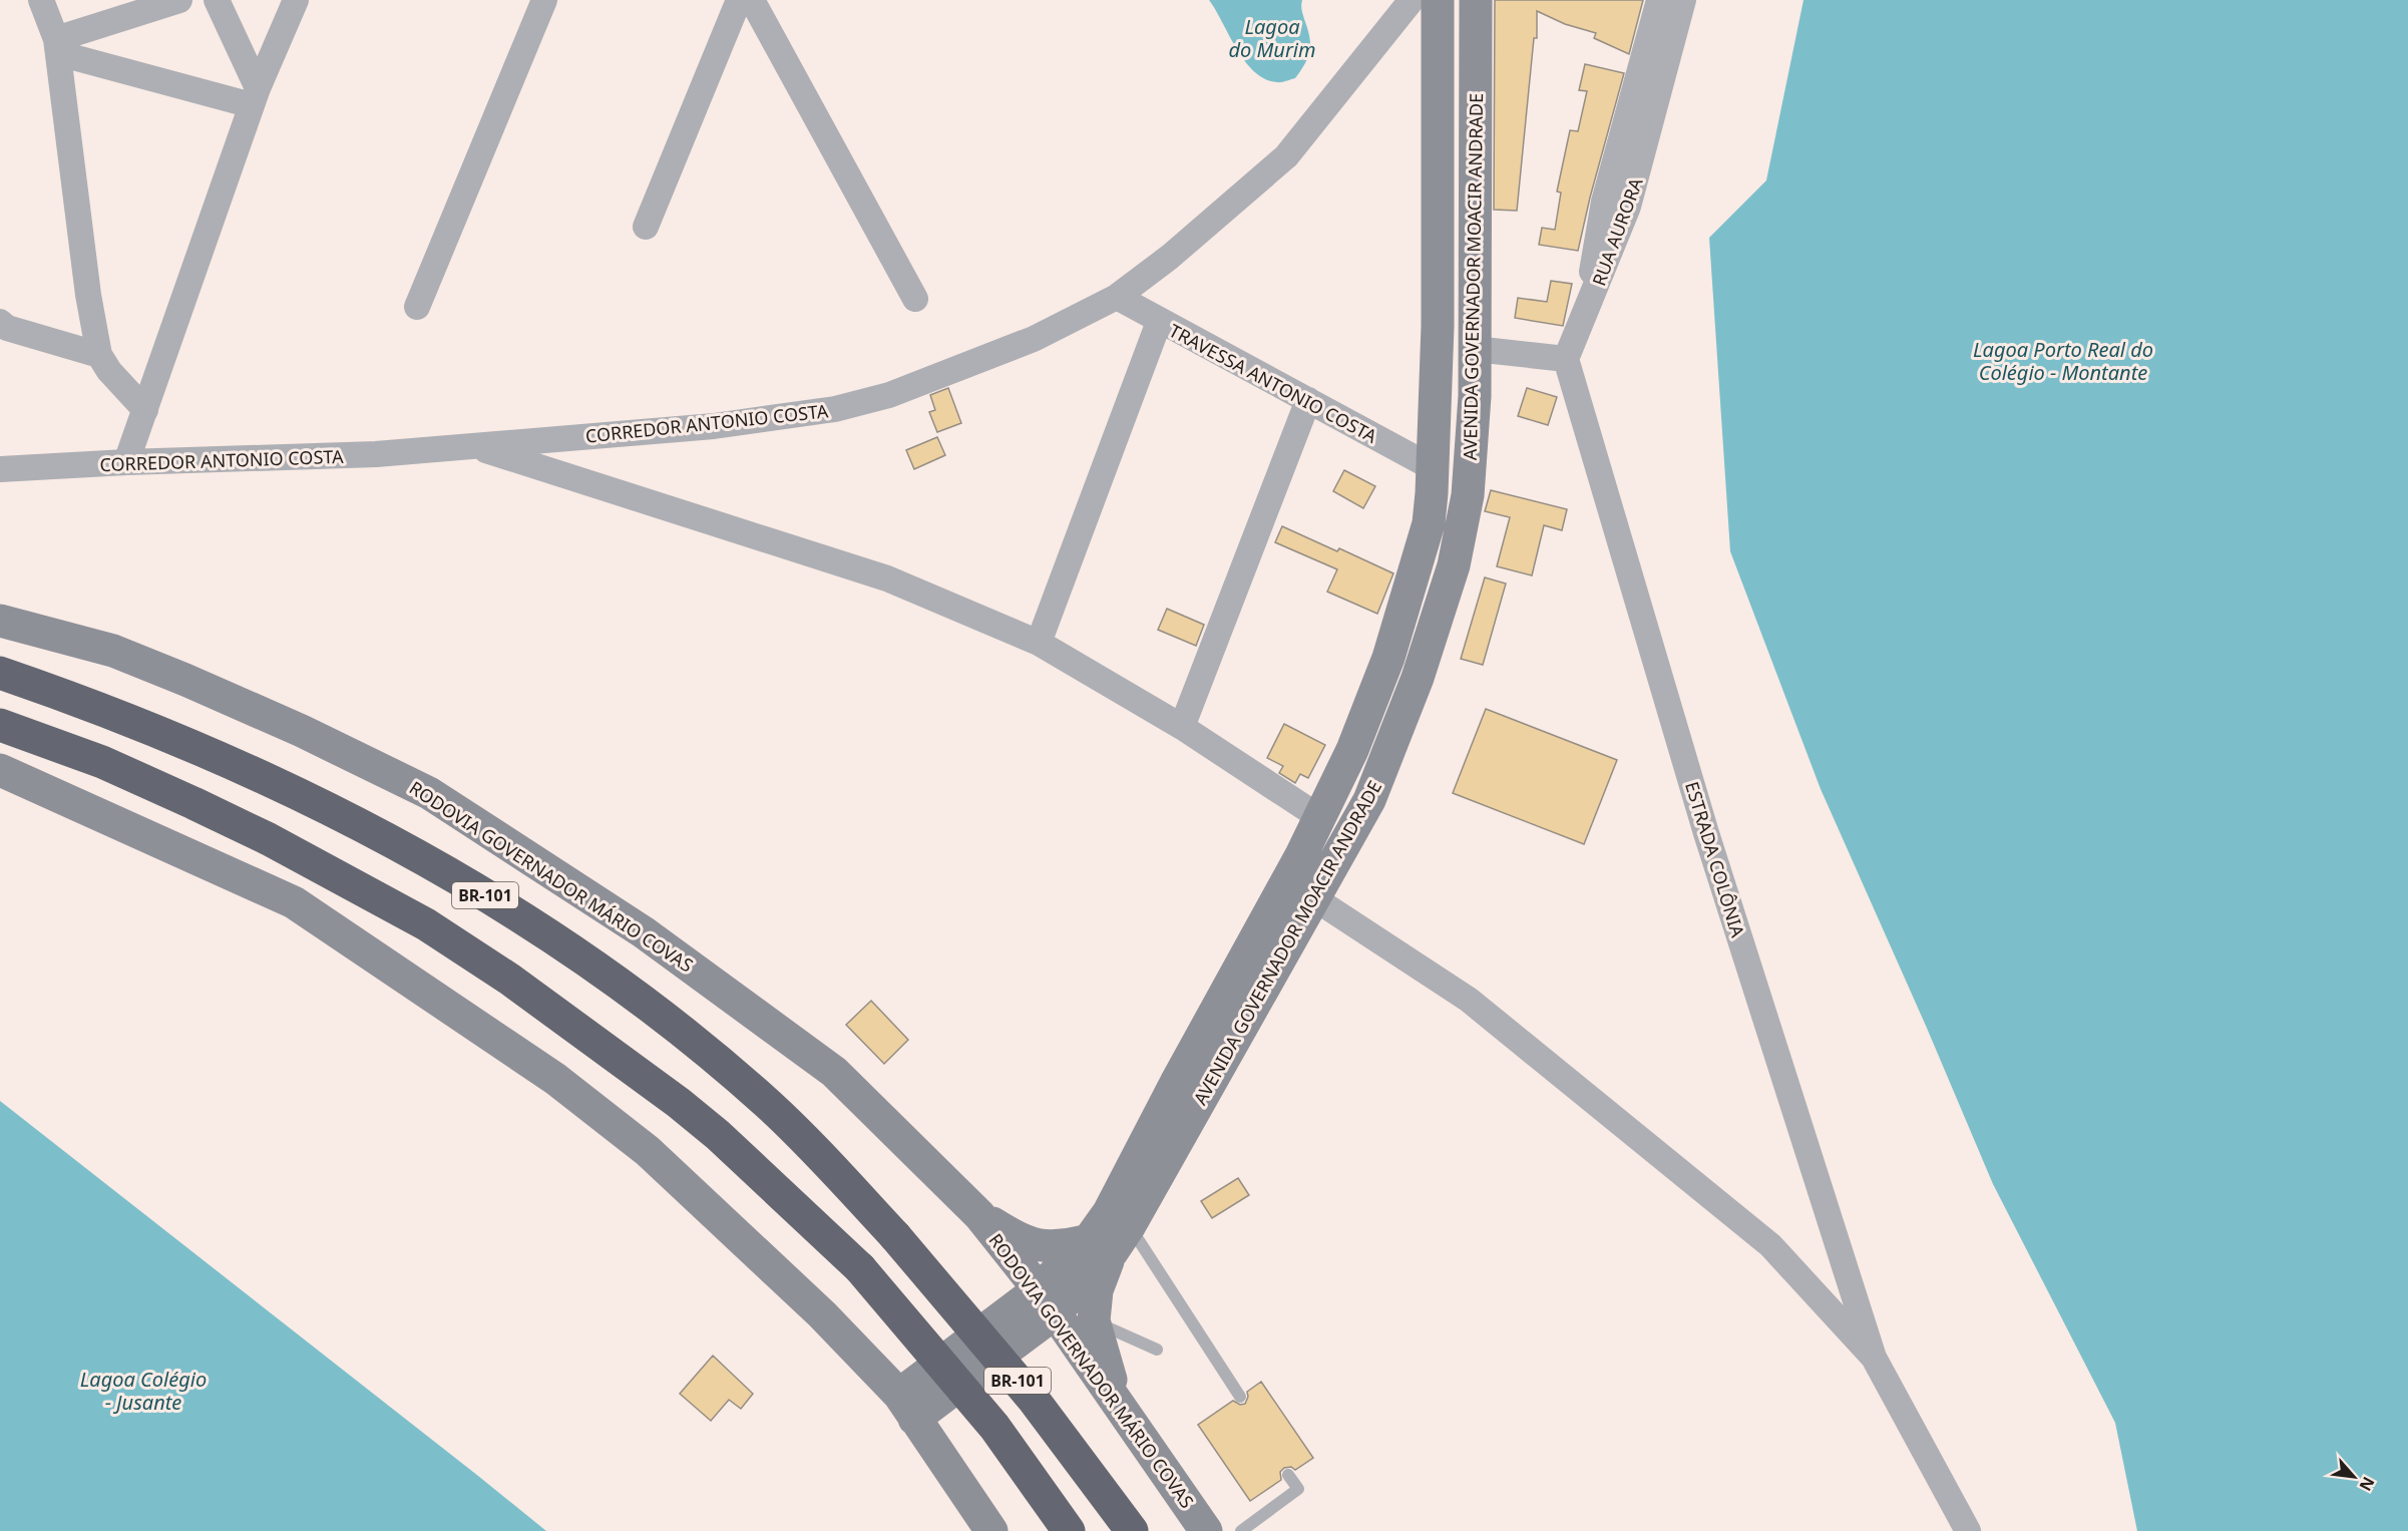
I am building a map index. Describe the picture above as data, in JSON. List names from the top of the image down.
{
  "streets": {
    "highway": ["BR-101"],
    "main road": ["AVENIDA GOVERNADOR MOACIR ANDRADE", "RODOVIA GOVERNADOR MÁRIO COVAS"],
    "street": [
      "RUA AURORA",
      "TRAVESSA ANTONIO COSTA",
      "CORREDOR ANTONIO COSTA",
      "ESTRADA COLÔNIA"
    ]
  },
  "crossings": [
    ["AVENIDA GOVERNADOR MOACIR ANDRADE", "TRAVESSA ANTONIO COSTA"],
    ["AVENIDA GOVERNADOR MOACIR ANDRADE", "RODOVIA GOVERNADOR MÁRIO COVAS"],
    ["TRAVESSA ANTONIO COSTA", "CORREDOR ANTONIO COSTA"]
  ],
  "water": ["Lagoa do Murim", "Lagoa Porto Real do Colégio - Montante", "Lagoa Colégio - Jusante"],
  "north": "bottom right"
}
